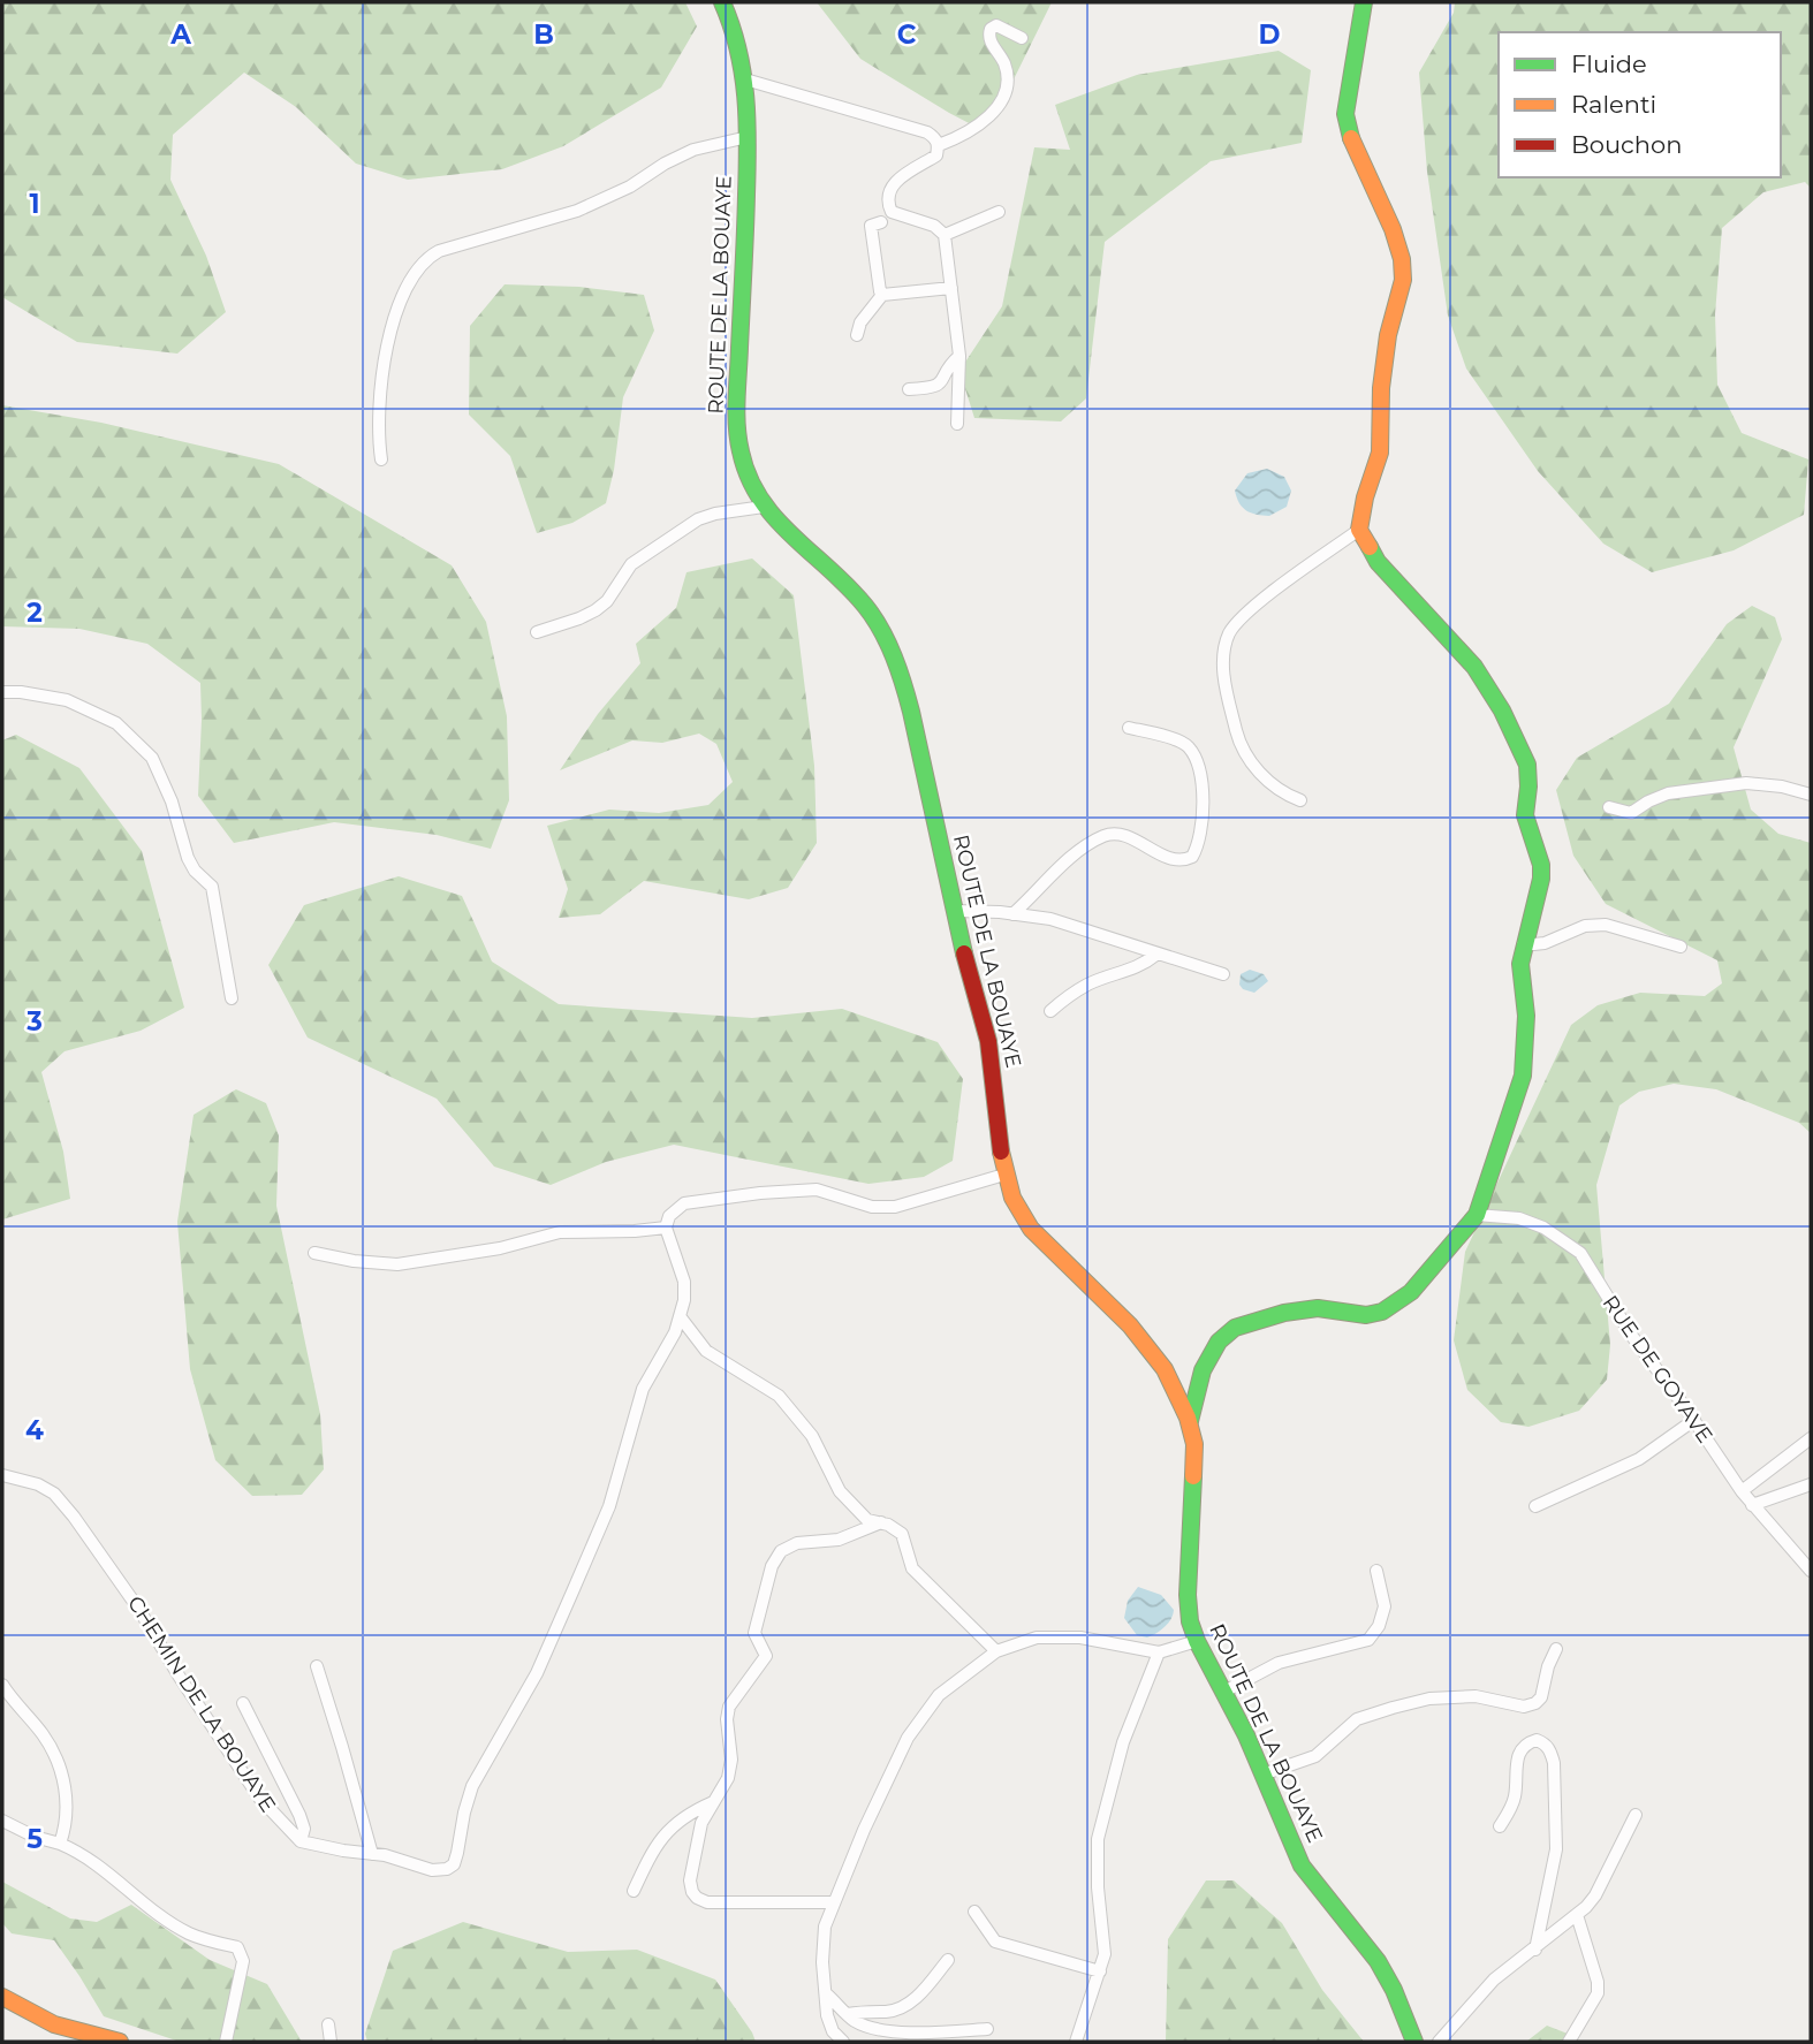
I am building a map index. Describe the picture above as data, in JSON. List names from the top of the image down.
{
  "streets": {
    "main road": ["ROUTE DE LA BOUAYE"],
    "street": ["RUE DE GOYAVE", "CHEMIN DE LA BOUAYE"]
  },
  "legend": ["Fluide", "Ralenti", "Bouchon"],
  "grid": {
    "columns": [
      "A",
      "B",
      "C",
      "D"
    ],
    "rows": [
      "1",
      "2",
      "3",
      "4",
      "5"
    ]
  }
}
